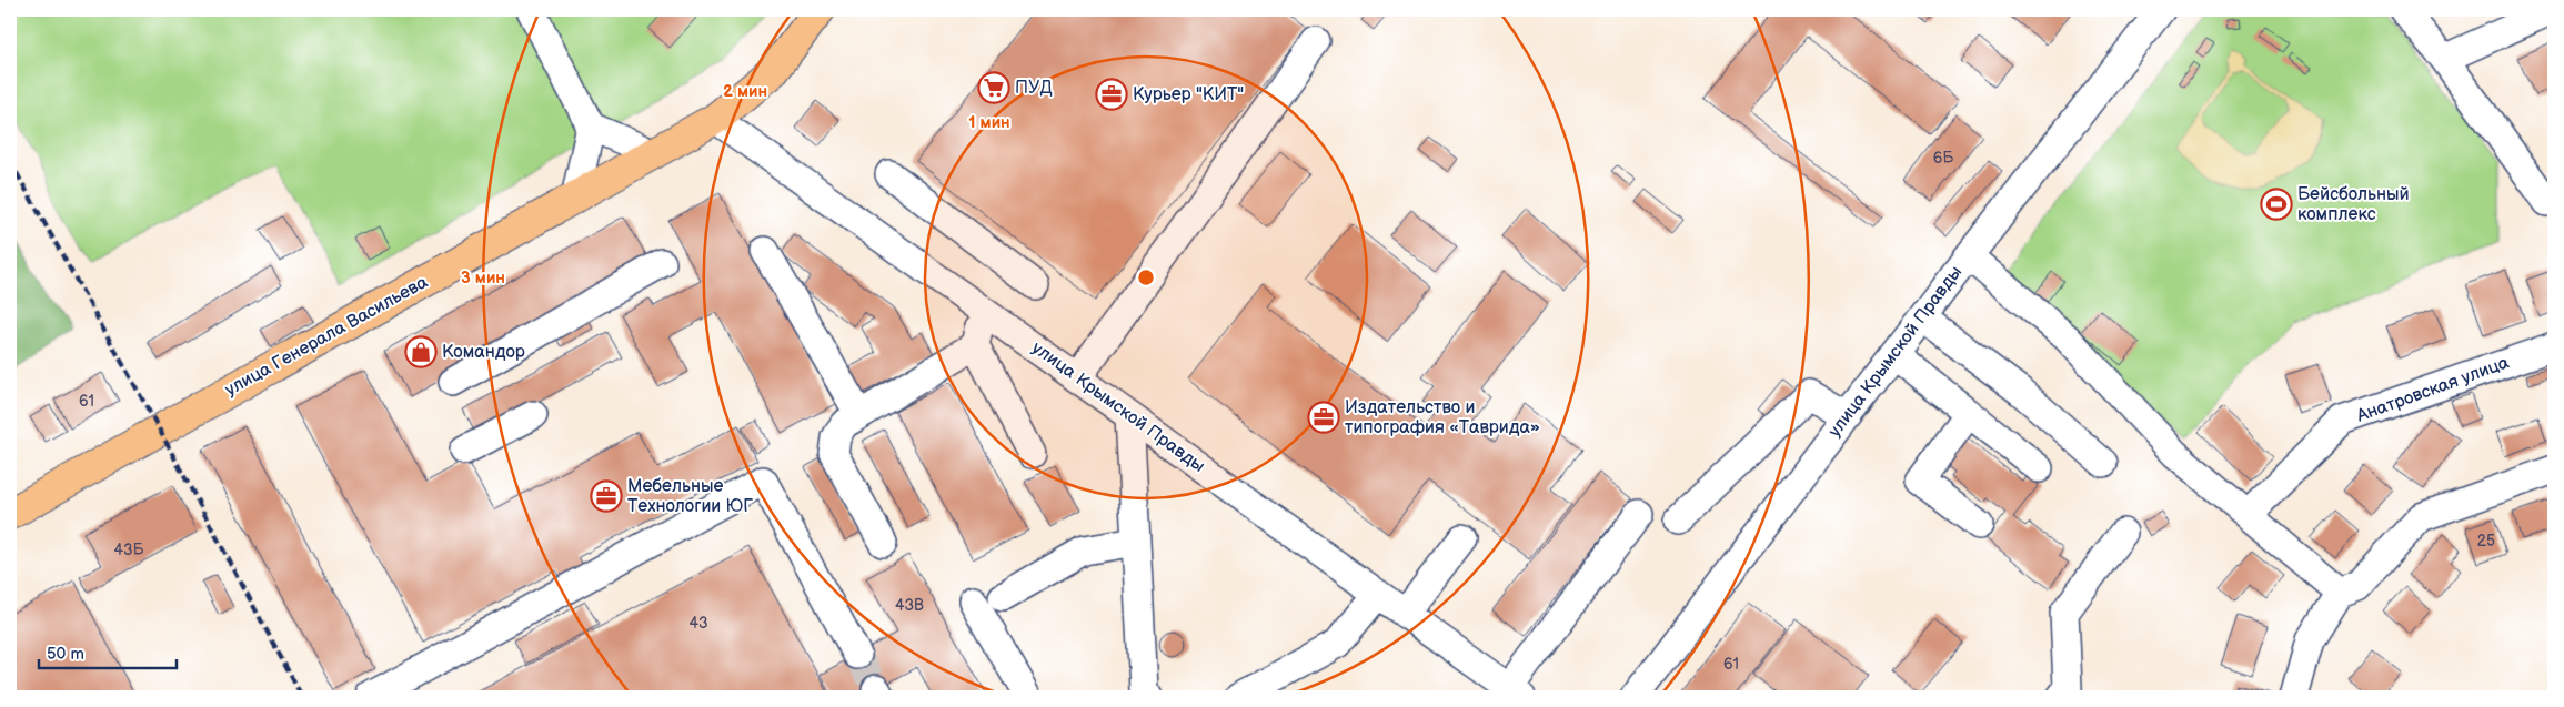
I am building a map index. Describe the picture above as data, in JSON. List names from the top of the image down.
{
  "streets": {
    "main road": ["улица Генерала Васильева"],
    "street": ["улица Крымской Правды", "Анатровская улица"]
  },
  "crossings": [
    ["улица Генерала Васильева", "улица Крымской Правды"]
  ],
  "places": {
    "supermarket": ["ПУД"],
    "office": ["Курьер \"КИТ\"", "Издательство и типография «Таврида»", "Мебельные Технологии ЮГ"],
    "sports": ["Бейсбольный комплекс"],
    "shop": ["Командор"]
  },
  "house_numbers": [
    "6Б",
    "61",
    "25",
    "43Б",
    "43В",
    "43",
    "61"
  ],
  "scale_bar": "50 m",
  "rings": ["2 мин", "1 мин", "3 мин"]
}
